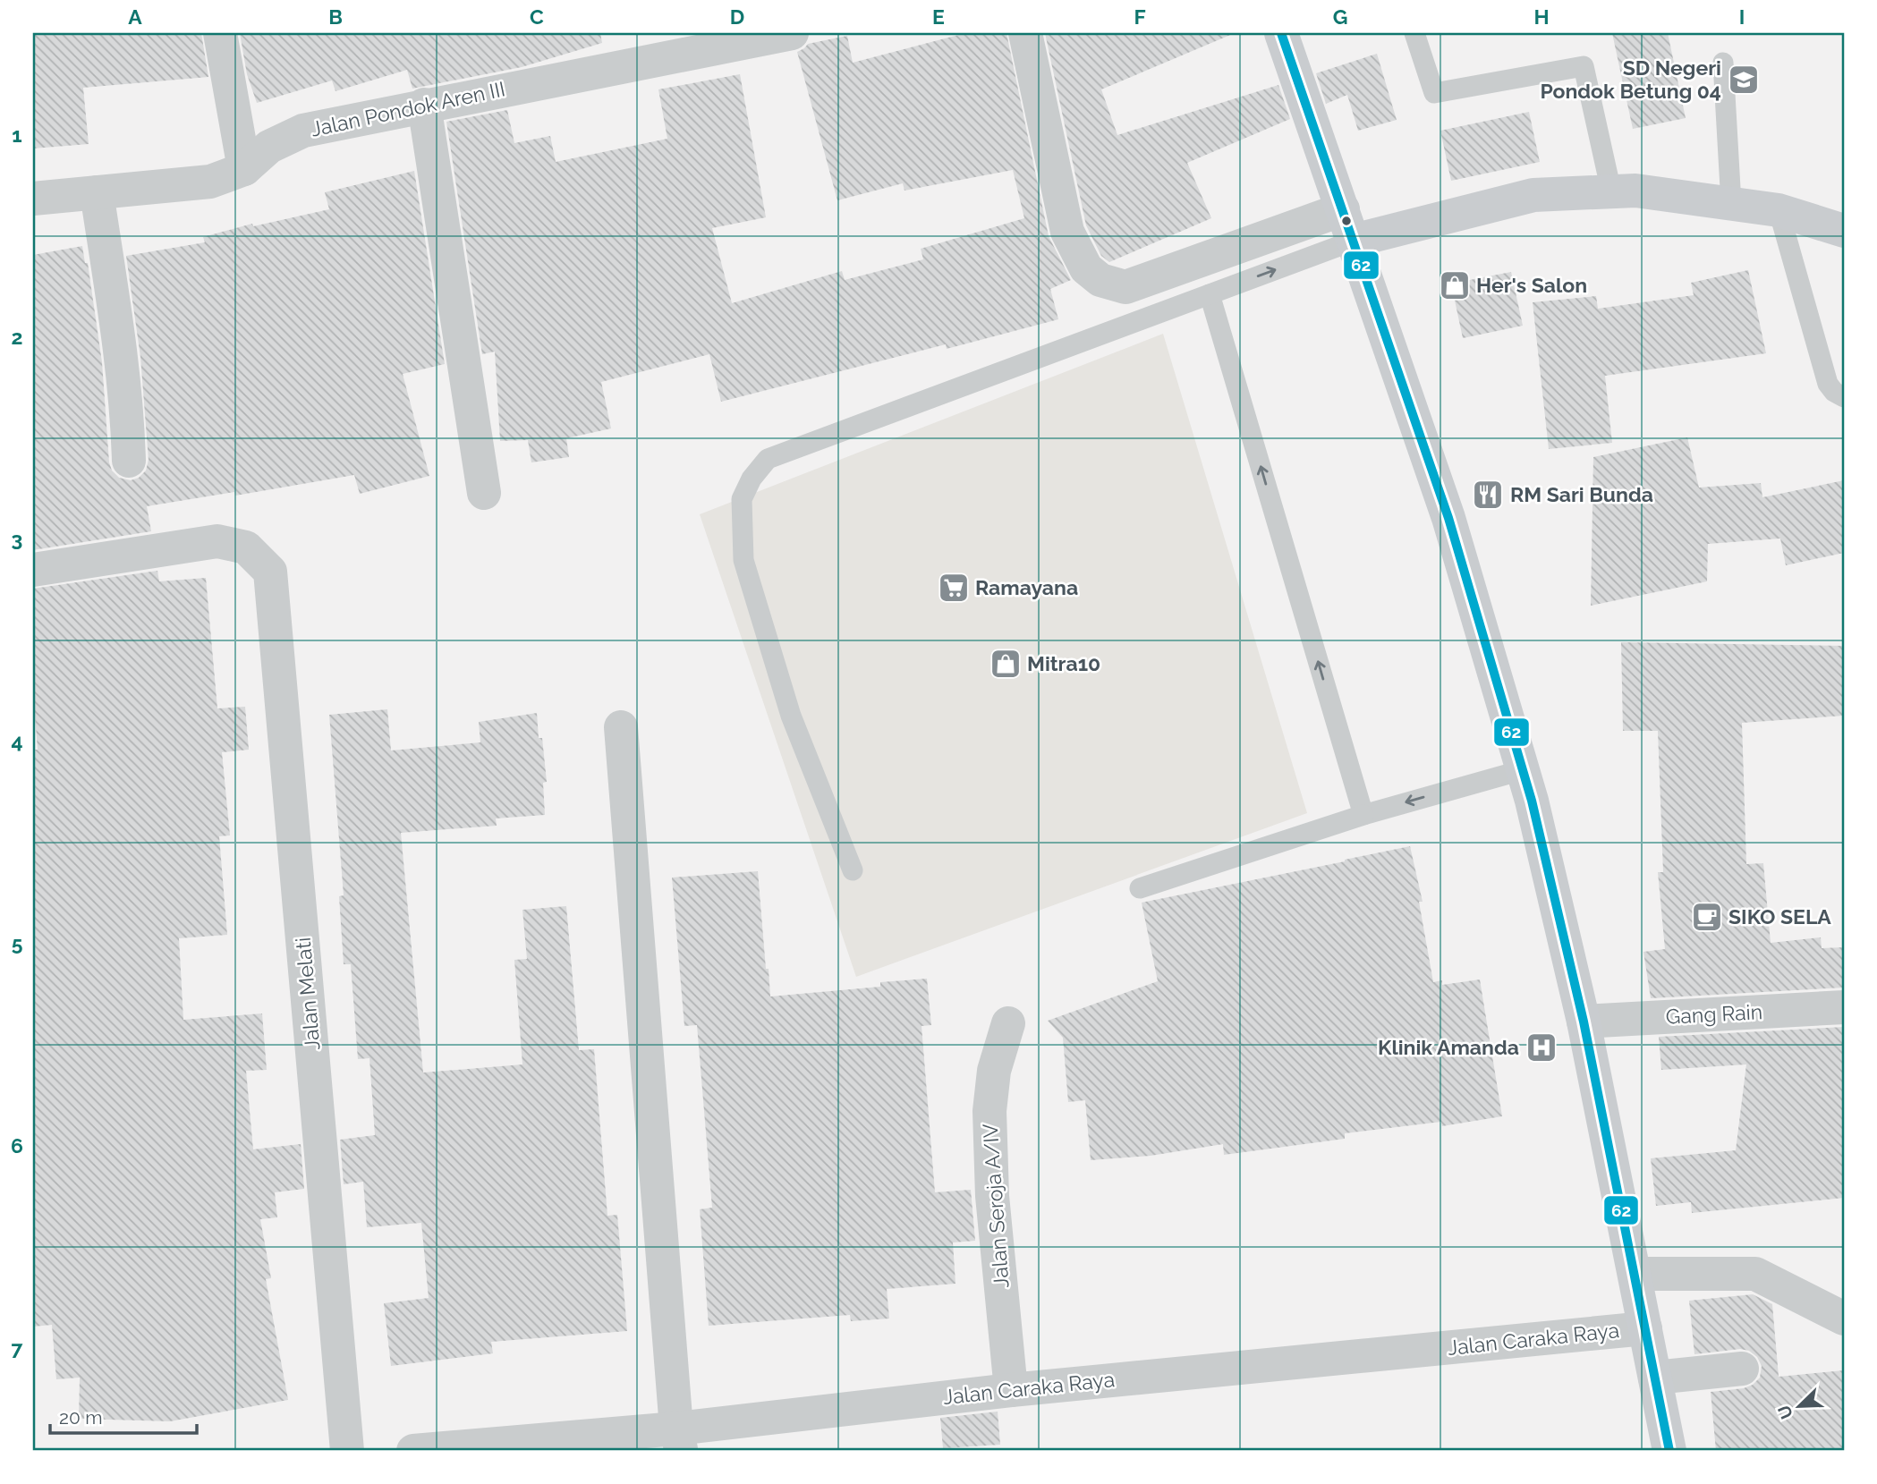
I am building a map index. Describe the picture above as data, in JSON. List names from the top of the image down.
{
  "streets": {
    "street": [
      "Jalan Pondok Aren III",
      "Jalan Melati",
      "Gang Rain",
      "Jalan Seroja A/IV",
      "Jalan Caraka Raya"
    ]
  },
  "crossings": [
    ["Jalan Seroja A/IV", "Jalan Caraka Raya"]
  ],
  "places": {
    "school or university": ["SD Negeri Pondok Betung 04"],
    "shop": ["Her's Salon", "Mitra10"],
    "restaurant": ["RM Sari Bunda"],
    "supermarket": ["Ramayana"],
    "cafe": ["SIKO SELA"],
    "hospital": ["Klinik Amanda"]
  },
  "lines": ["transit line 62"],
  "scale_bar": "20 m",
  "north": "bottom left",
  "grid": {
    "columns": [
      "A",
      "B",
      "C",
      "D",
      "E",
      "F",
      "G",
      "H",
      "I"
    ],
    "rows": [
      "1",
      "2",
      "3",
      "4",
      "5",
      "6",
      "7"
    ]
  }
}
